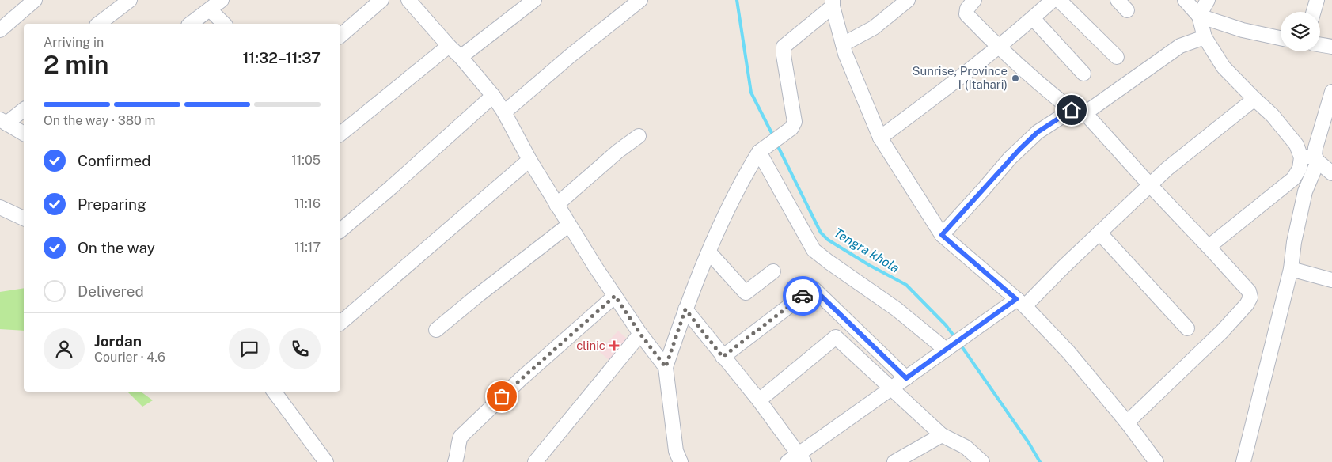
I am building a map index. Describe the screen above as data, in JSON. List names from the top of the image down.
{
  "water": ["Tengra khola"],
  "places": {
    "other": ["Sunrise, Province 1 (Itahari)"],
    "health": ["clinic"]
  },
  "page": {
    "heading": ["2 min", "Arriving in", "11:32–11:37"],
    "panel": ["Jordan", "Courier · 4.6"],
    "bar": "On the way · 380 m",
    "list": [
      ["Confirmed", "11:05"],
      ["Preparing", "11:16"],
      ["On the way", "11:17"],
      "Delivered"
    ]
  }
}
